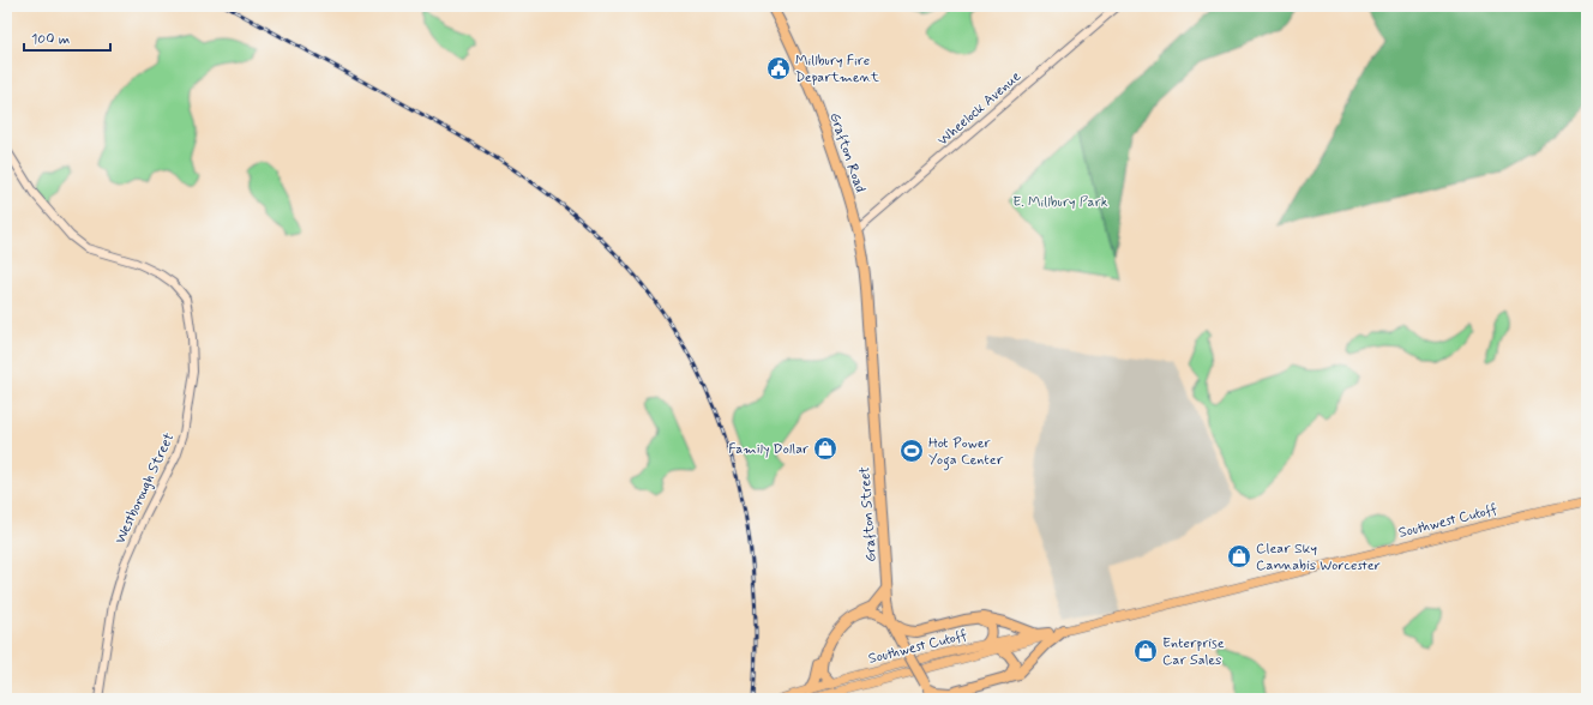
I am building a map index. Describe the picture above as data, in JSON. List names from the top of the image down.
{
  "streets": {
    "highway": ["Grafton Road", "Grafton Street", "Southwest Cutoff"],
    "street": ["Wheelock Avenue", "Westborough Street"]
  },
  "crossings": [
    ["Wheelock Avenue", "Grafton Road"],
    ["Grafton Road", "Grafton Street"]
  ],
  "parks": ["E. Millbury Park"],
  "places": {
    "public building": ["Millbury Fire Department"],
    "shop": ["Family Dollar", "Clear Sky Cannabis Worcester", "Enterprise Car Sales"],
    "sports": ["Hot Power Yoga Center"]
  },
  "scale_bar": "100 m"
}
